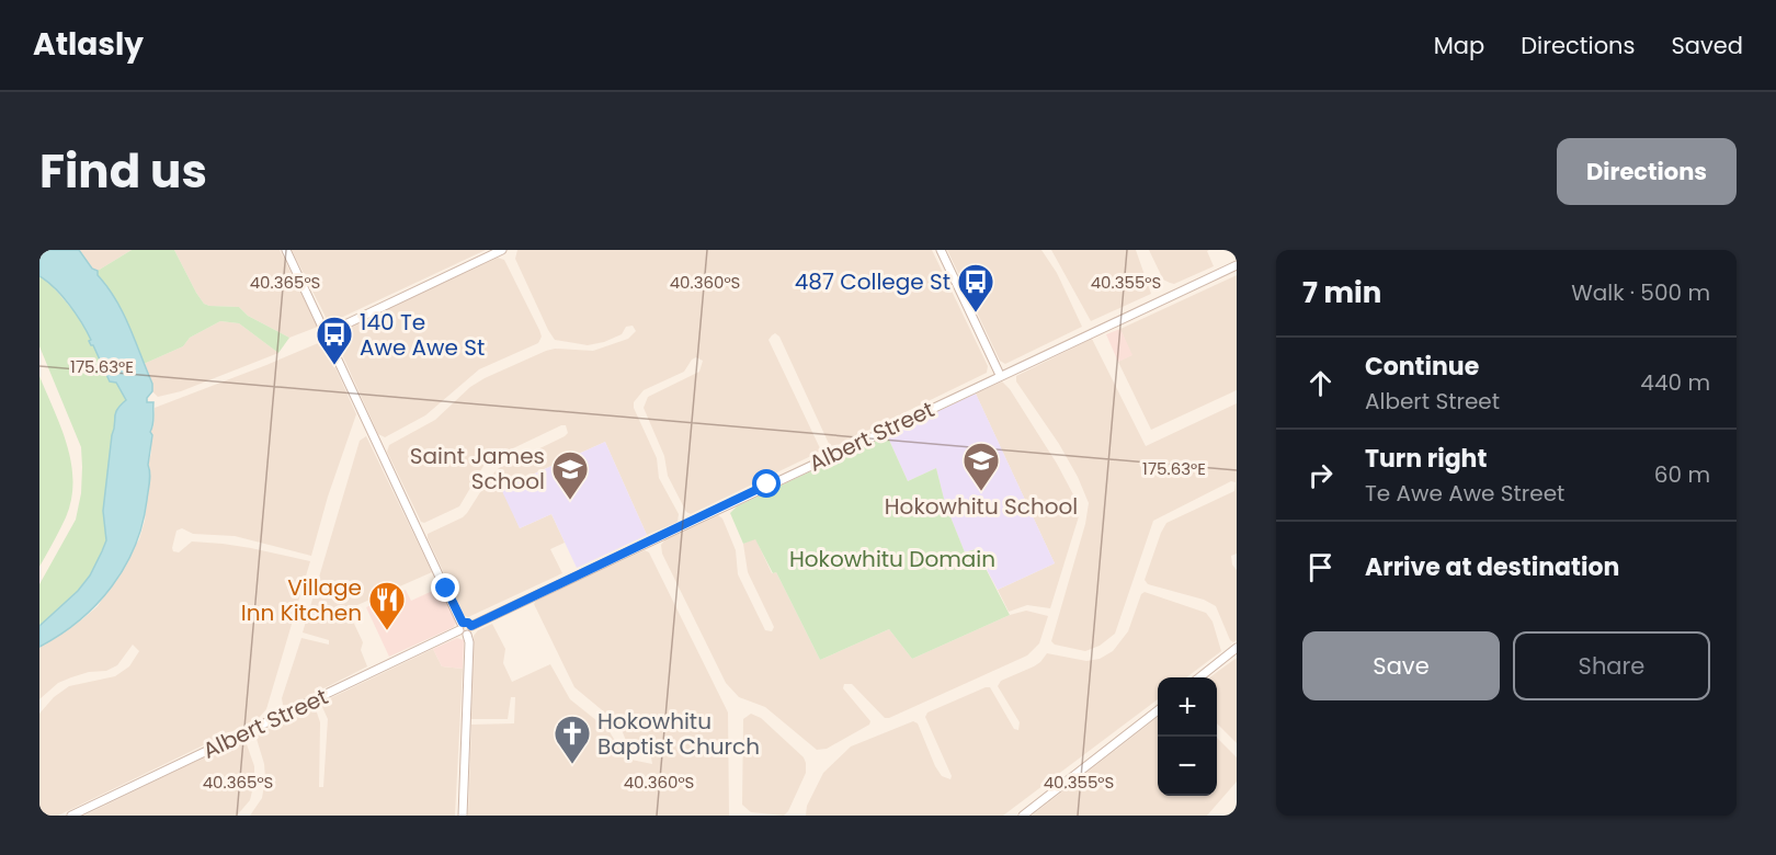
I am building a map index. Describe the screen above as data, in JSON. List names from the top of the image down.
{
  "streets": {
    "main road": ["Albert Street"]
  },
  "parks": ["Hokowhitu Domain"],
  "places": {
    "bus stop": ["487 College St", "140 Te Awe Awe St"],
    "school or university": ["Hokowhitu School", "Saint James School"],
    "restaurant": ["Village Inn Kitchen"],
    "church": ["Hokowhitu Baptist Church"]
  },
  "page": {
    "header": "Atlasly",
    "nav": ["Map", "Directions", "Saved"],
    "title": "Find us",
    "buttons": [
      "Directions",
      ["Save", "Share"]
    ],
    "heading": ["7 min", "Walk · 500 m"],
    "list": [
      ["Continue", "Albert Street", "440 m"],
      ["Turn right", "Te Awe Awe Street", "60 m"],
      "Arrive at destination"
    ],
    "map_buttons": ["+", "−"]
  },
  "coordinates": [
    "40.365°S",
    "40.360°S",
    "40.355°S",
    "175.63°E"
  ]
}
